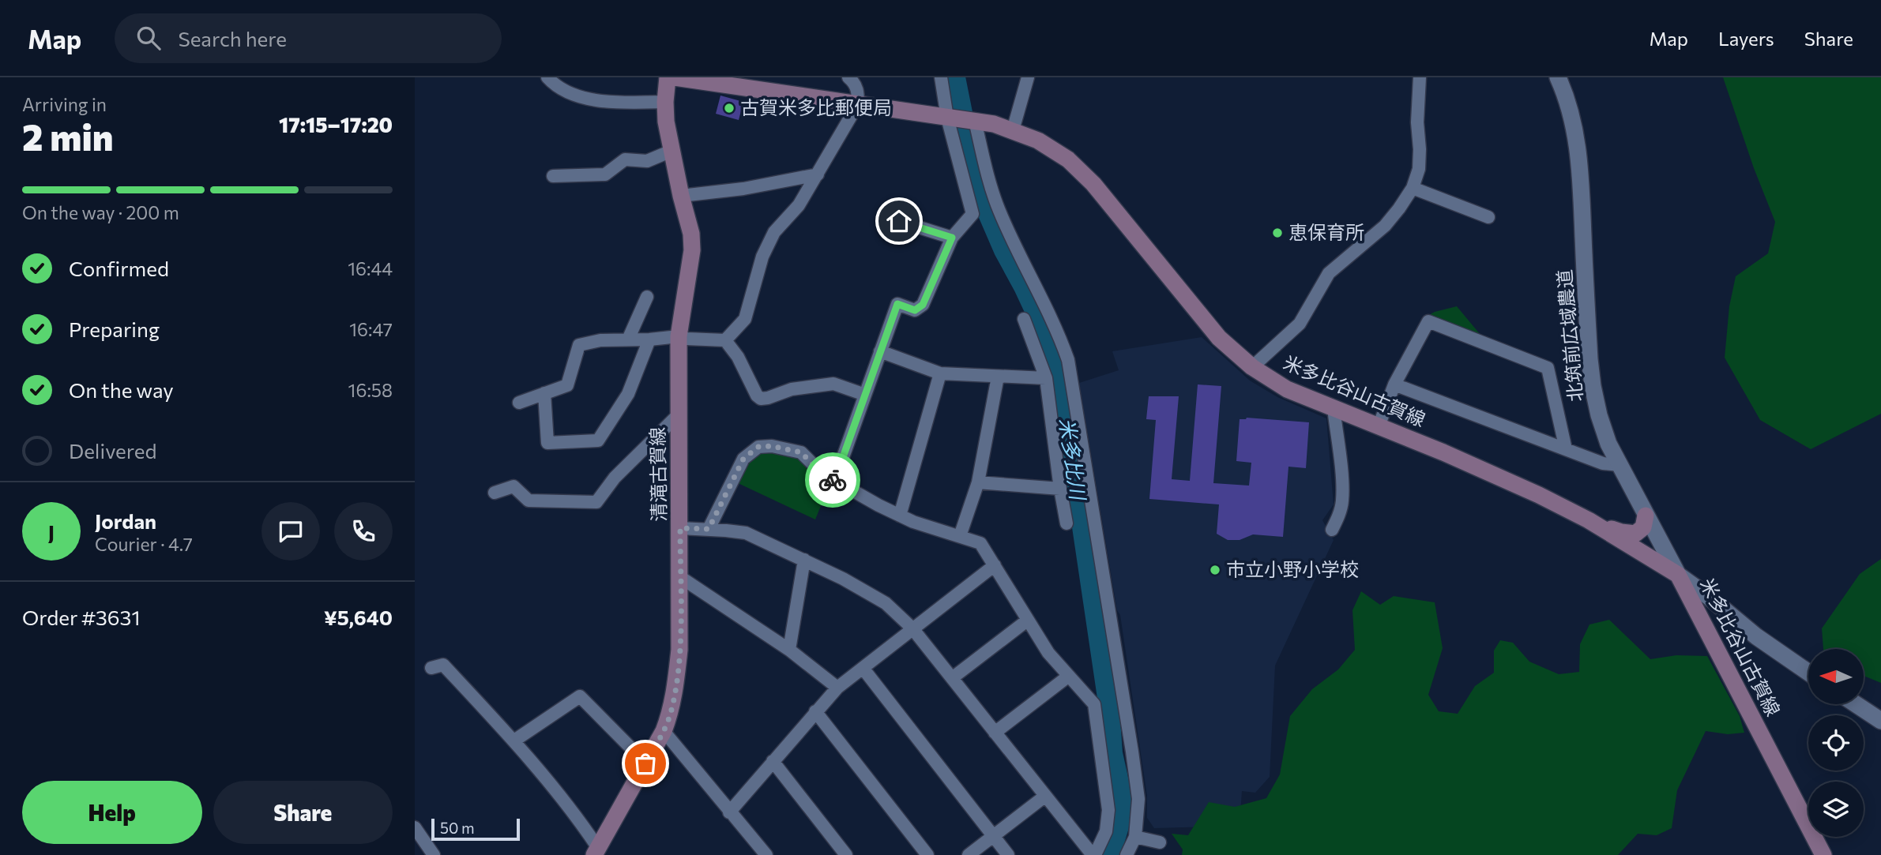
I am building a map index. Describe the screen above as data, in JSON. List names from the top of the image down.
{
  "streets": {
    "main road": ["米多比谷山古賀線", "清滝古賀線"],
    "street": ["北筑前広域農道"]
  },
  "crossings": [
    ["北筑前広域農道", "米多比谷山古賀線"]
  ],
  "water": ["米多比川"],
  "places": ["古賀米多比郵便局", "恵保育所", "市立小野小学校"],
  "scale_bar": "50 m",
  "north": "left",
  "page": {
    "header": "Map",
    "search": "Search here",
    "nav": ["Map", "Layers", "Share"],
    "heading": ["2 min", "Arriving in", "17:15–17:20"],
    "panel": [
      "Jordan",
      "Courier · 4.7",
      "Order #3631",
      "¥5,640"
    ],
    "bar": "On the way · 200 m",
    "list": [
      ["Confirmed", "16:44"],
      ["Preparing", "16:47"],
      ["On the way", "16:58"],
      "Delivered"
    ],
    "round": "J",
    "buttons": ["Help", "Share"],
    "scale": "50 m"
  }
}
